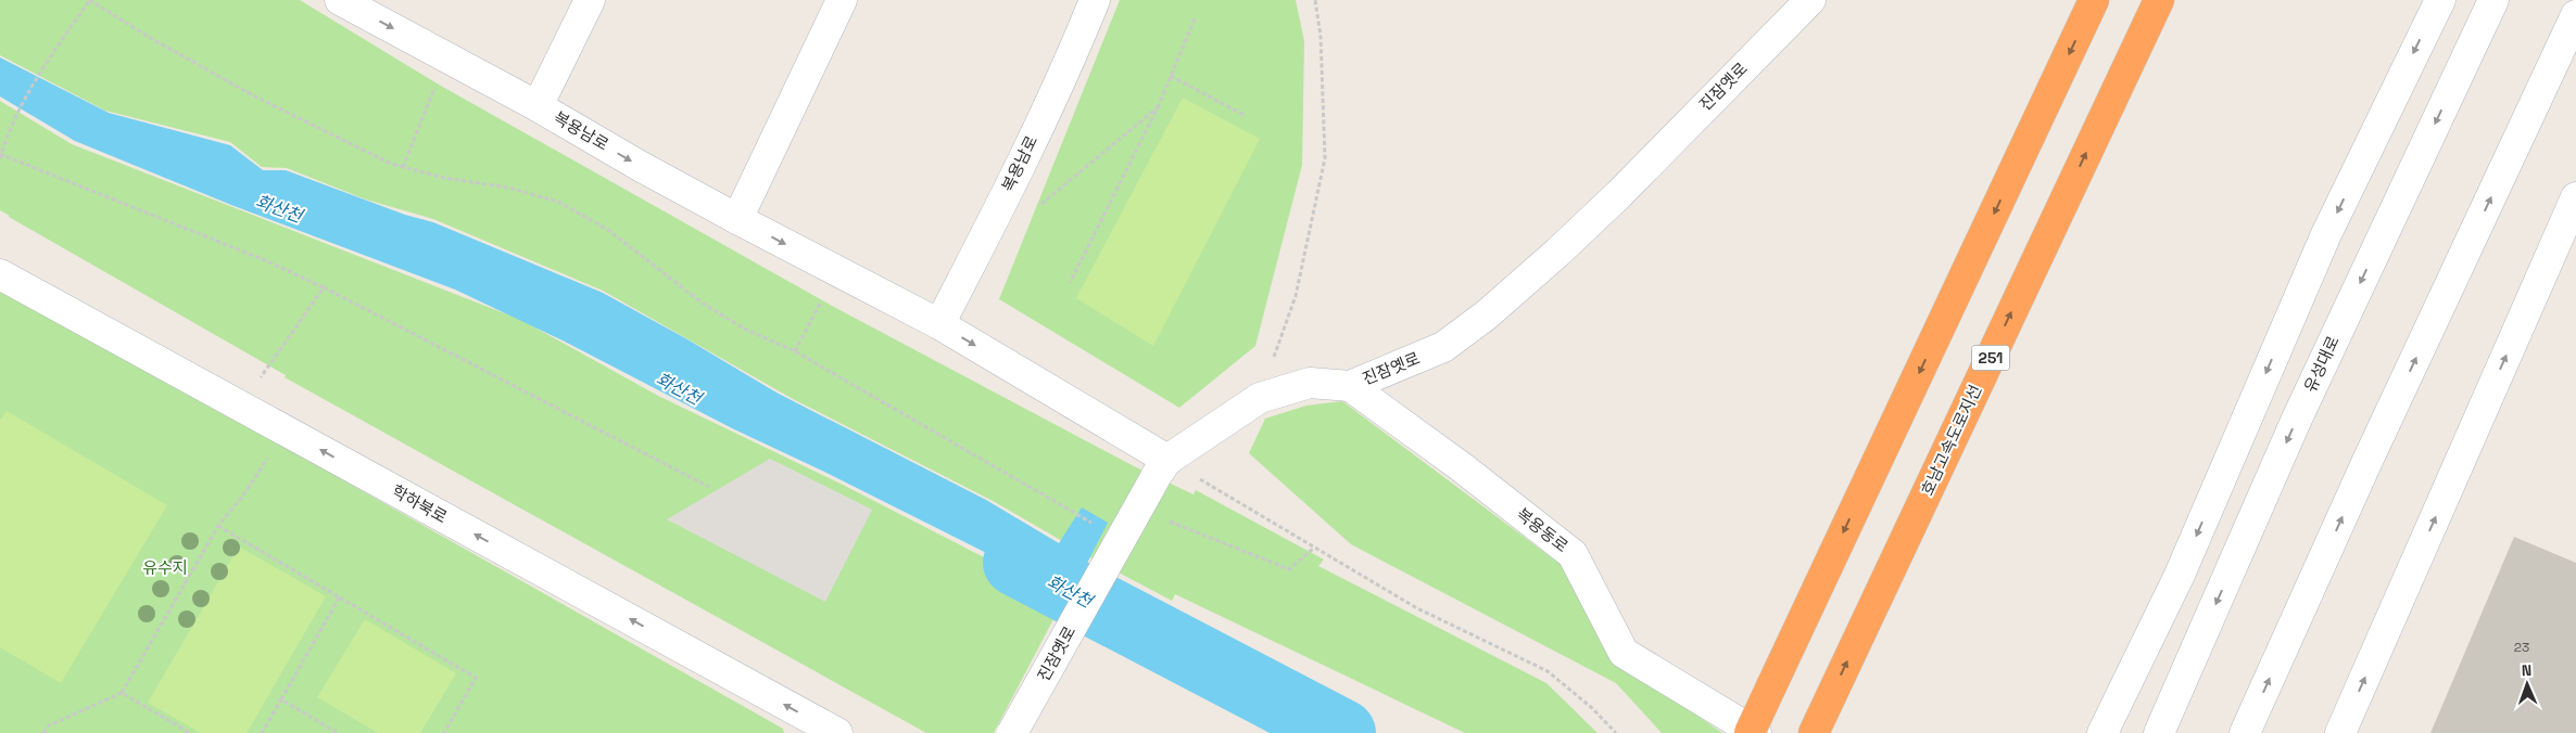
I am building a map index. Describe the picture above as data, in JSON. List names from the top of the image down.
{
  "streets": {
    "highway": ["251", "호남고속도로지선"],
    "street": [
      "진잠옛로",
      "복용남로",
      "유성대로",
      "학하북로",
      "복용동로"
    ]
  },
  "crossings": [
    ["진잠옛로", "복용남로"],
    ["진잠옛로", "복용동로"]
  ],
  "one_way": ["복용남로", "학하북로"],
  "water": ["화산천"],
  "parks": ["유수지"],
  "house_numbers": ["23"],
  "north": "top"
}
